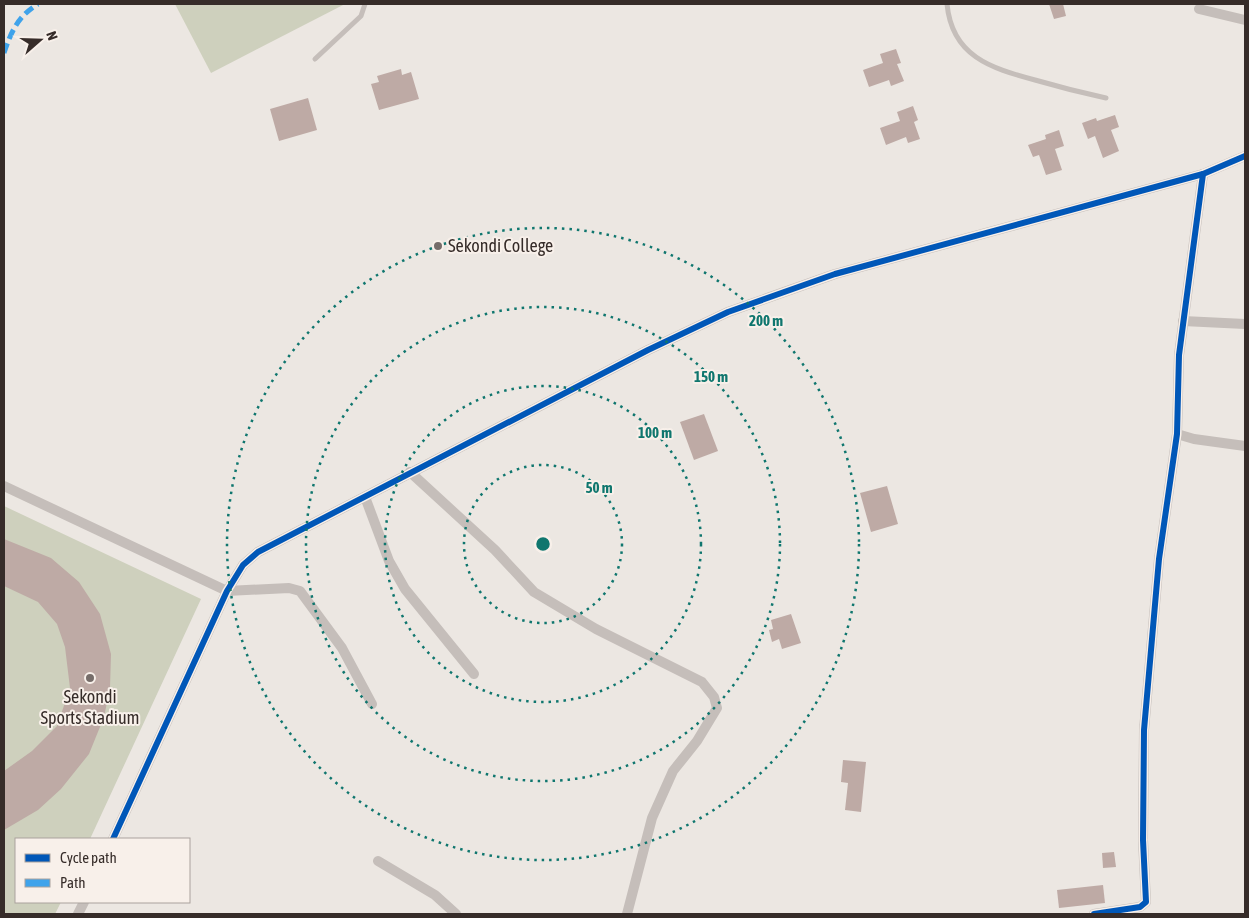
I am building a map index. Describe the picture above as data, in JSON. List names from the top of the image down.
{
  "places": ["Sekondi College", "Sekondi Sports Stadium"],
  "legend": ["Cycle path", "Path"],
  "north": "right",
  "rings": [
    "200 m",
    "150 m",
    "100 m",
    "50 m"
  ]
}
